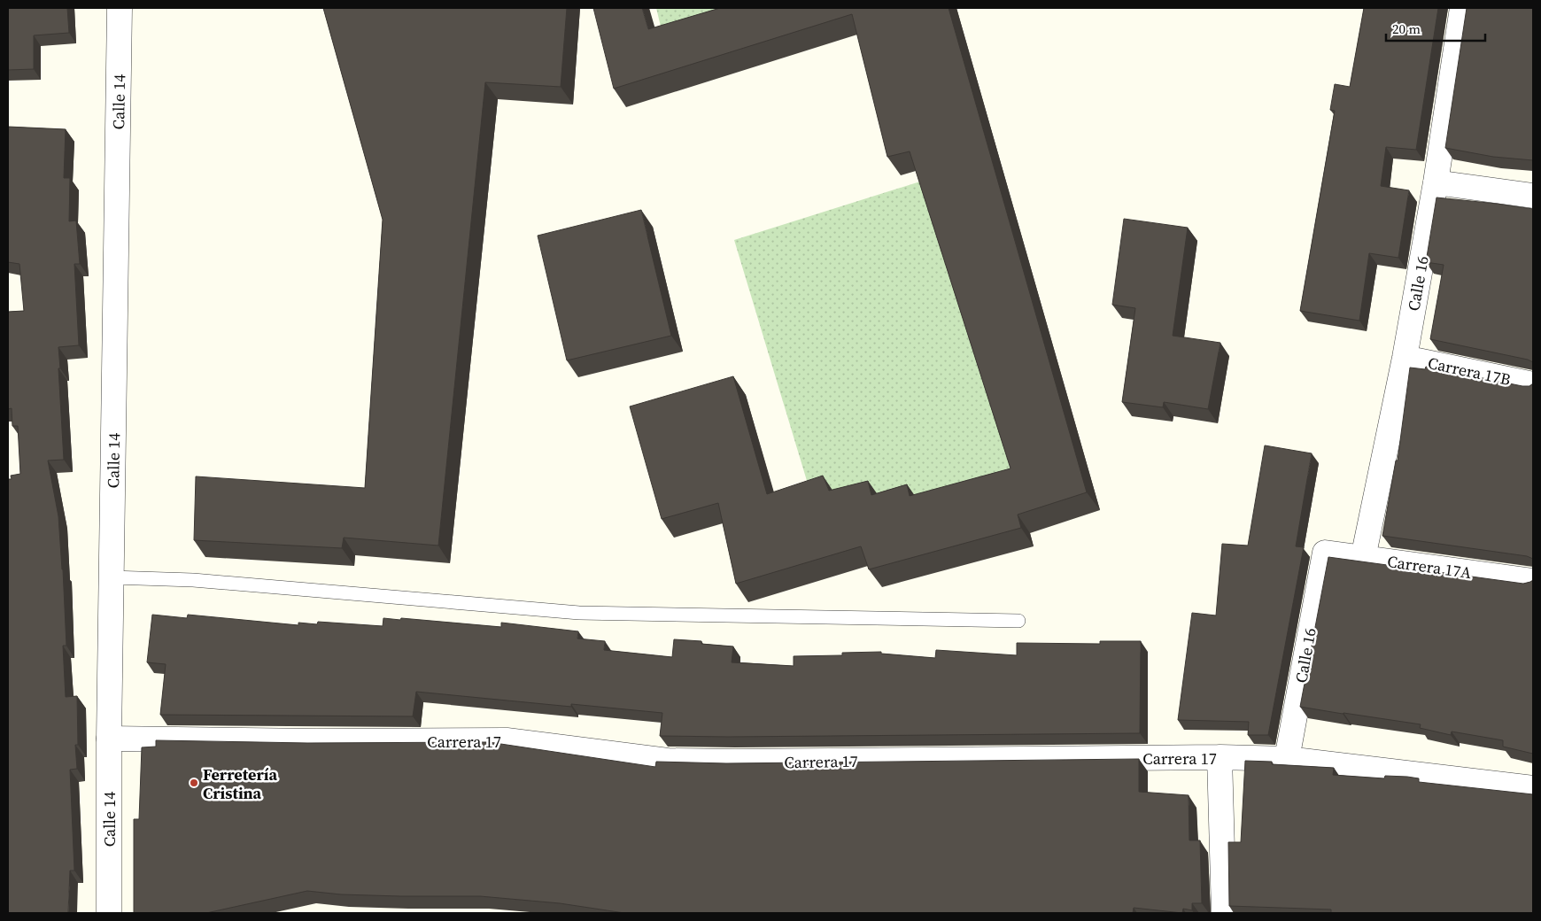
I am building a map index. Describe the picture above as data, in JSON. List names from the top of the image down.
{
  "streets": {
    "street": [
      "Calle 14",
      "Calle 16",
      "Carrera 17B",
      "Carrera 17A",
      "Carrera 17"
    ]
  },
  "crossings": [
    ["Calle 14", "Carrera 17"],
    ["Calle 16", "Carrera 17B"],
    ["Calle 16", "Carrera 17A"],
    ["Calle 16", "Carrera 17"]
  ],
  "places": ["Ferretería Cristina"],
  "scale_bar": "20 m"
}
